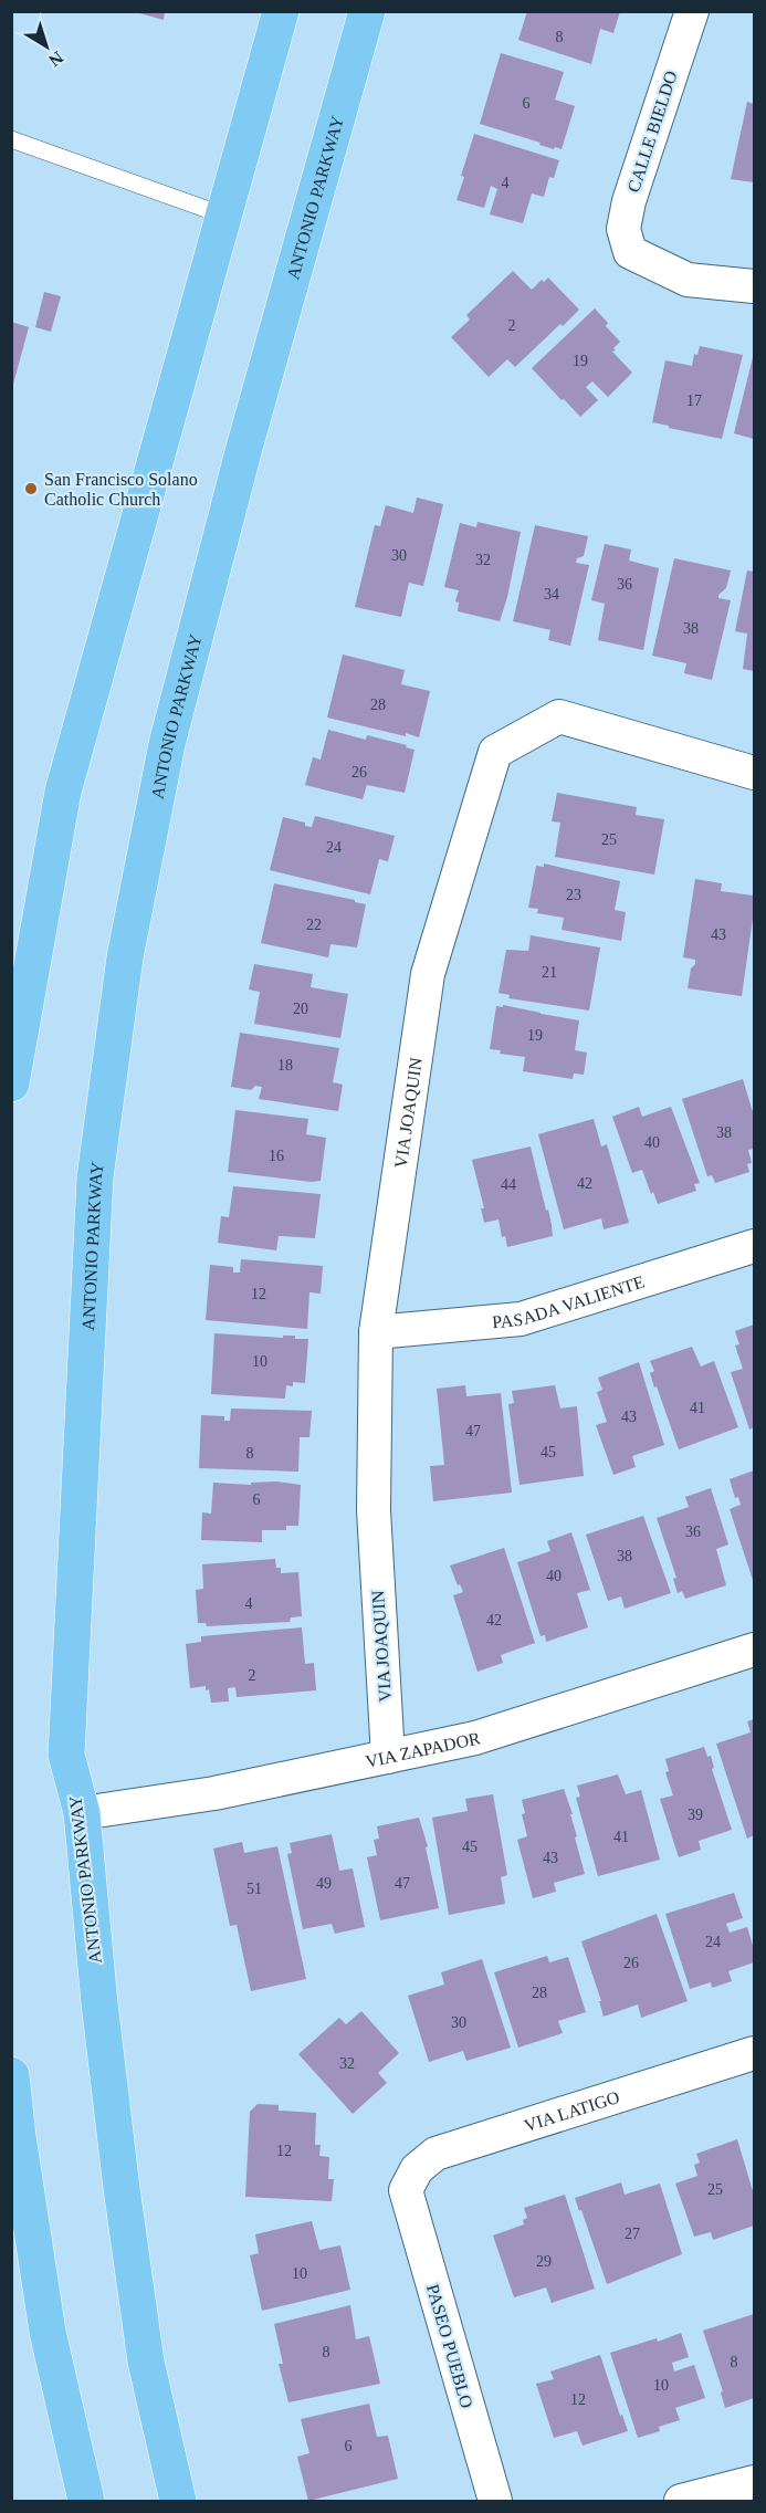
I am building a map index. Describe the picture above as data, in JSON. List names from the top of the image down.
{
  "streets": {
    "main road": ["ANTONIO PARKWAY"],
    "street": [
      "CALLE BIELDO",
      "VIA JOAQUIN",
      "PASADA VALIENTE",
      "VIA ZAPADOR",
      "VIA LATIGO",
      "PASEO PUEBLO"
    ]
  },
  "crossings": [
    ["ANTONIO PARKWAY", "VIA ZAPADOR"],
    ["VIA JOAQUIN", "PASADA VALIENTE"],
    ["VIA JOAQUIN", "VIA ZAPADOR"],
    ["VIA LATIGO", "PASEO PUEBLO"]
  ],
  "places": ["San Francisco Solano Catholic Church"],
  "house_numbers": [
    "8",
    "6",
    "4",
    "2",
    "19",
    "17",
    "30",
    "32",
    "36",
    "34",
    "38",
    "28",
    "26",
    "25",
    "24",
    "23",
    "22",
    "43",
    "21",
    "20",
    "19",
    "18",
    "38",
    "40",
    "16",
    "42",
    "44",
    "12",
    "10",
    "41",
    "43",
    "47",
    "45",
    "8",
    "6",
    "36",
    "38",
    "40",
    "4",
    "42",
    "2",
    "39",
    "41",
    "45",
    "43",
    "49",
    "47",
    "51",
    "24",
    "26",
    "28",
    "30",
    "32",
    "12",
    "25",
    "27",
    "29",
    "10",
    "8",
    "8",
    "10",
    "12",
    "6"
  ],
  "north": "bottom right"
}
